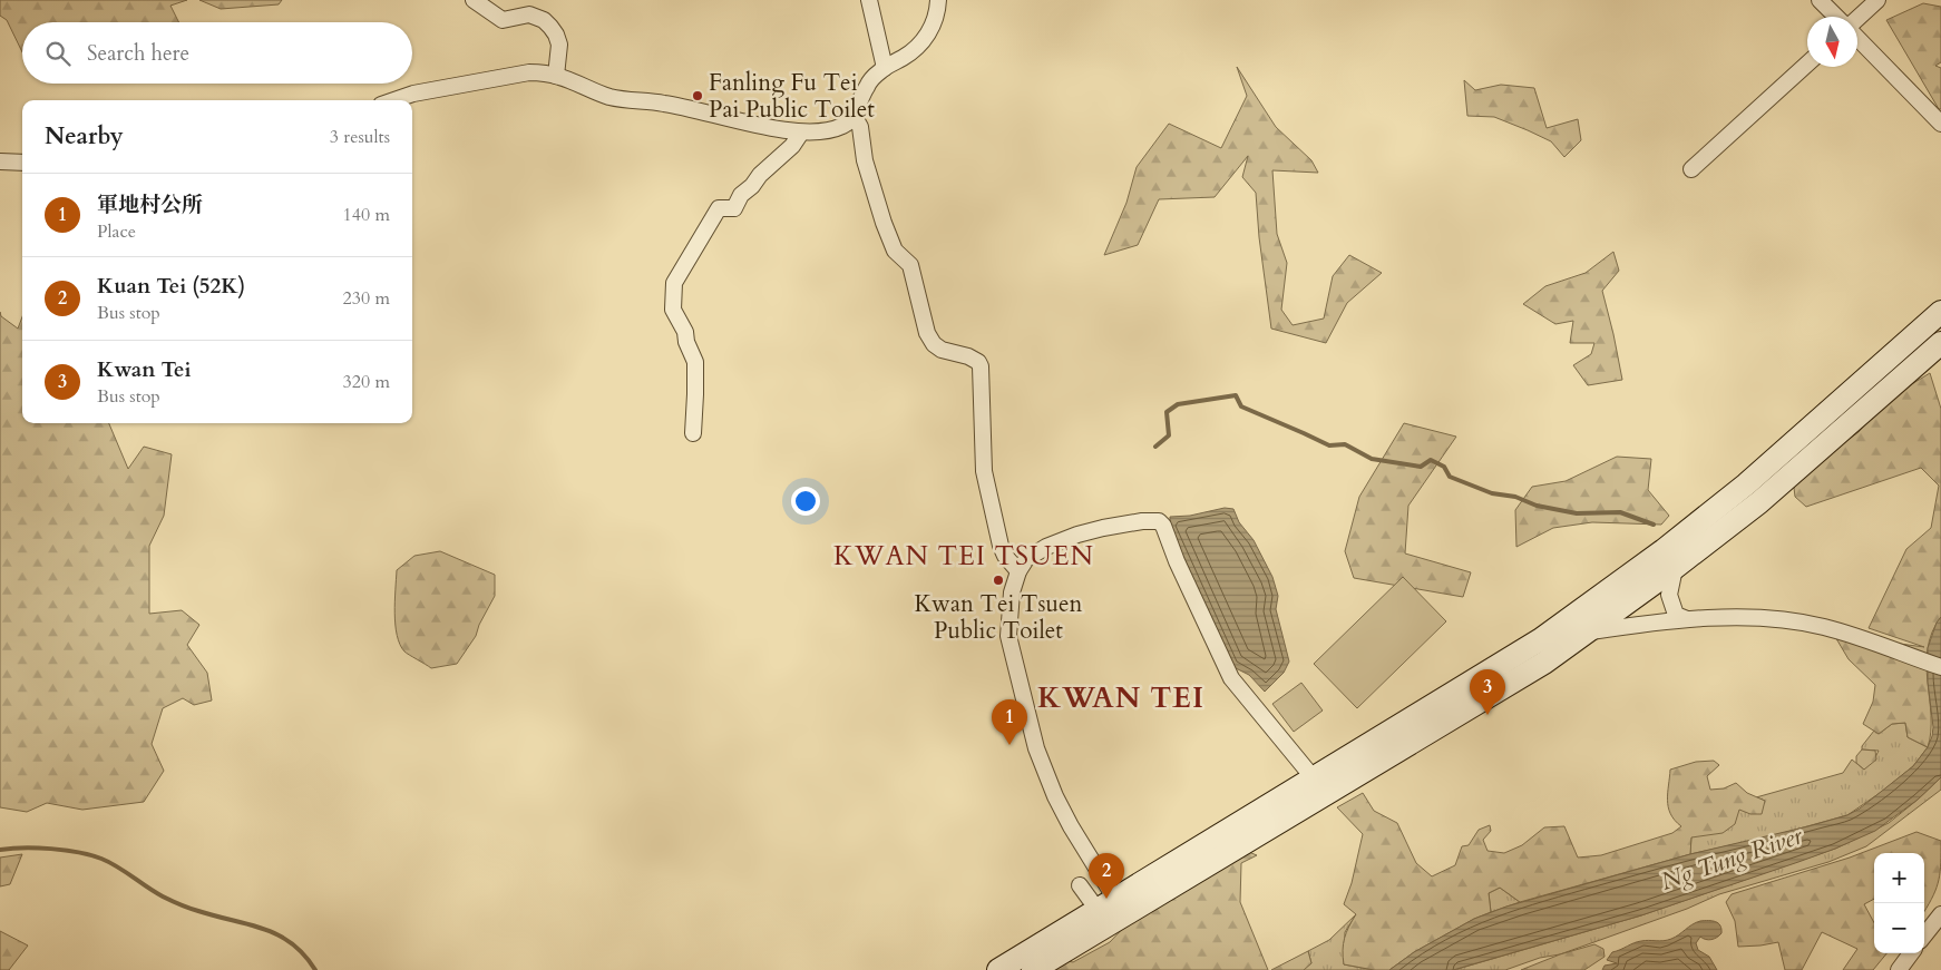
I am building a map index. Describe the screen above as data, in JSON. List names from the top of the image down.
{
  "districts": ["KWAN TEI TSUEN", "KWAN TEI"],
  "water": ["Ng Tung River"],
  "places": ["Fanling Fu Tei Pai Public Toilet", "Kwan Tei Tsuen Public Toilet"],
  "north": "bottom",
  "page": {
    "search": "Search here",
    "heading": ["Nearby", "3 results"],
    "list": [
      {
        "mark": "1",
        "name": "軍地村公所",
        "note": "Place",
        "value": "140 m"
      },
      {
        "mark": "2",
        "name": "Kuan Tei (52K)",
        "note": "Bus stop",
        "value": "230 m"
      },
      {
        "mark": "3",
        "name": "Kwan Tei",
        "note": "Bus stop",
        "value": "320 m"
      }
    ],
    "pins": ["3", "1", "2"],
    "map_buttons": ["+", "−"]
  }
}
